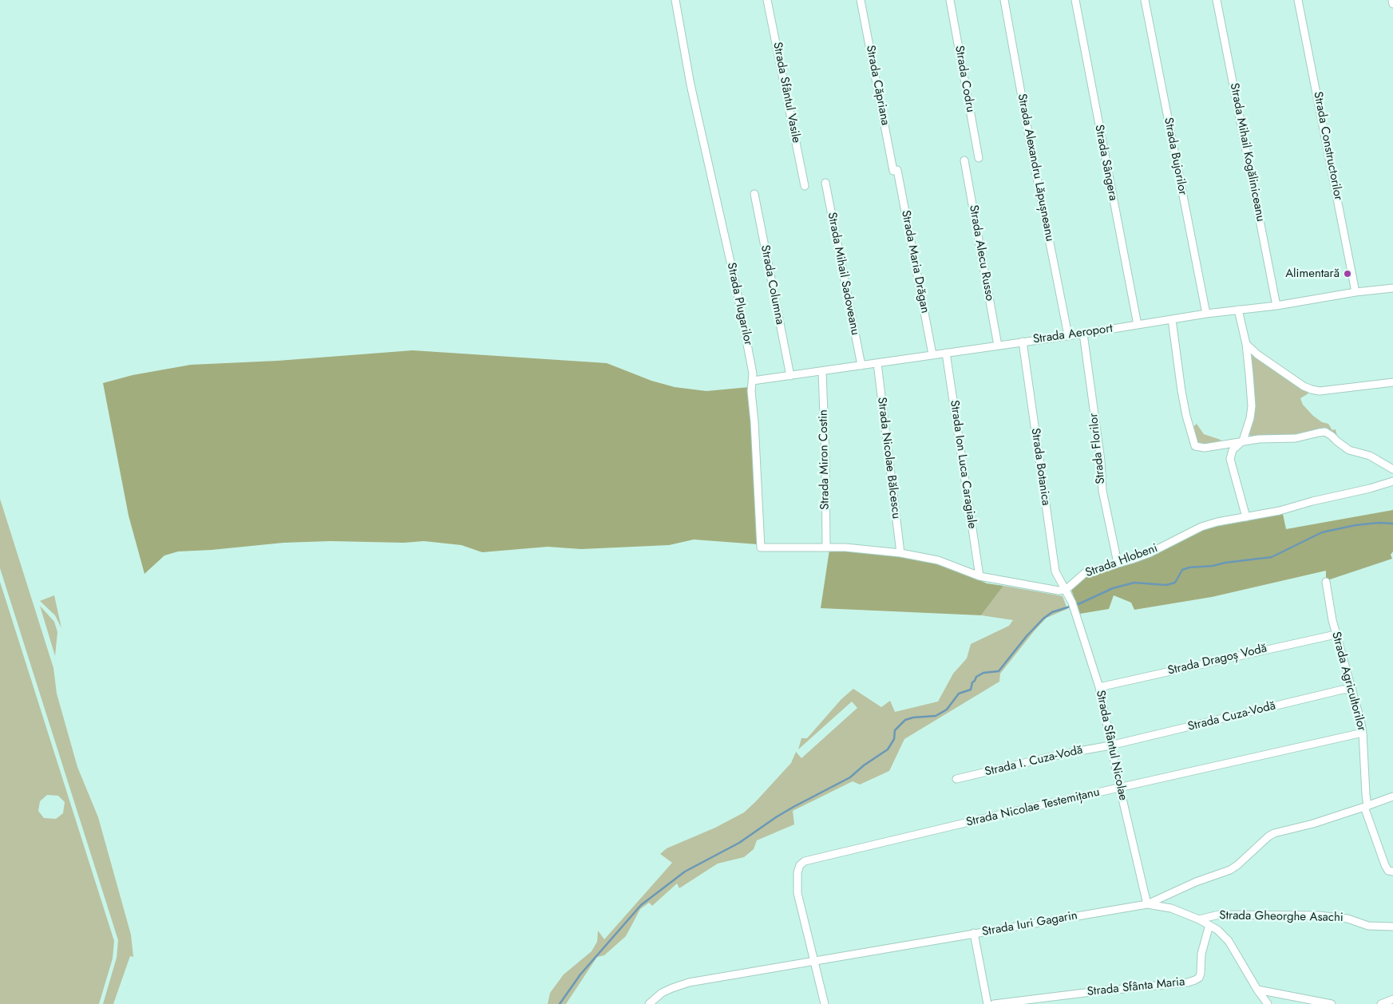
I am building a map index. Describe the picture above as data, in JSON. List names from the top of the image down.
{
  "streets": {
    "street": [
      "Strada Codru",
      "Strada Căpriana",
      "Strada Sfântul Vasile",
      "Strada Constructorilor",
      "Strada Mihail Kogăliniceanu",
      "Strada Bujorilor",
      "Strada Sângera",
      "Strada Alexandru Lăpușneanu",
      "Strada Alecu Russo",
      "Strada Maria Drăgan",
      "Strada Mihail Sadoveanu",
      "Strada Columna",
      "Strada Plugarilor",
      "Strada Aeroport",
      "Strada Florilor",
      "Strada Nicolae Bălcescu",
      "Strada Miron Costin",
      "Strada Ion Luca Caragiale",
      "Strada Botanica",
      "Strada Hlobeni",
      "Strada Dragoș Vodă",
      "Strada Agricultorilor",
      "Strada Cuza-Vodă",
      "Strada Sfântul Nicolae",
      "Strada I. Cuza-Vodă",
      "Strada Nicolae Testemițanu",
      "Strada Gheorghe Asachi",
      "Strada Iuri Gagarin",
      "Strada Sfânta Maria"
    ]
  },
  "crossings": [
    ["Strada Căpriana", "Strada Maria Drăgan"],
    ["Strada Constructorilor", "Strada Aeroport"],
    ["Strada Mihail Kogăliniceanu", "Strada Aeroport"],
    ["Strada Bujorilor", "Strada Aeroport"],
    ["Strada Sângera", "Strada Aeroport"],
    ["Strada Alexandru Lăpușneanu", "Strada Aeroport"],
    ["Strada Alecu Russo", "Strada Aeroport"],
    ["Strada Maria Drăgan", "Strada Aeroport"],
    ["Strada Mihail Sadoveanu", "Strada Aeroport"],
    ["Strada Columna", "Strada Aeroport"],
    ["Strada Plugarilor", "Strada Aeroport"],
    ["Strada Plugarilor", "Strada Miron Costin"],
    ["Strada Aeroport", "Strada Florilor"],
    ["Strada Aeroport", "Strada Nicolae Bălcescu"],
    ["Strada Aeroport", "Strada Miron Costin"],
    ["Strada Aeroport", "Strada Ion Luca Caragiale"],
    ["Strada Aeroport", "Strada Botanica"],
    ["Strada Florilor", "Strada Hlobeni"],
    ["Strada Botanica", "Strada Hlobeni"],
    ["Strada Botanica", "Strada Sfântul Nicolae"],
    ["Strada Hlobeni", "Strada Sfântul Nicolae"],
    ["Strada Dragoș Vodă", "Strada Agricultorilor"],
    ["Strada Dragoș Vodă", "Strada Sfântul Nicolae"],
    ["Strada Agricultorilor", "Strada Cuza-Vodă"],
    ["Strada Agricultorilor", "Strada Nicolae Testemițanu"],
    ["Strada Agricultorilor", "Strada Iuri Gagarin"],
    ["Strada Cuza-Vodă", "Strada Sfântul Nicolae"],
    ["Strada Cuza-Vodă", "Strada I. Cuza-Vodă"],
    ["Strada Sfântul Nicolae", "Strada I. Cuza-Vodă"],
    ["Strada Sfântul Nicolae", "Strada Nicolae Testemițanu"],
    ["Strada Sfântul Nicolae", "Strada Iuri Gagarin"],
    ["Strada Nicolae Testemițanu", "Strada Iuri Gagarin"]
  ],
  "places": ["Alimentară"]
}
